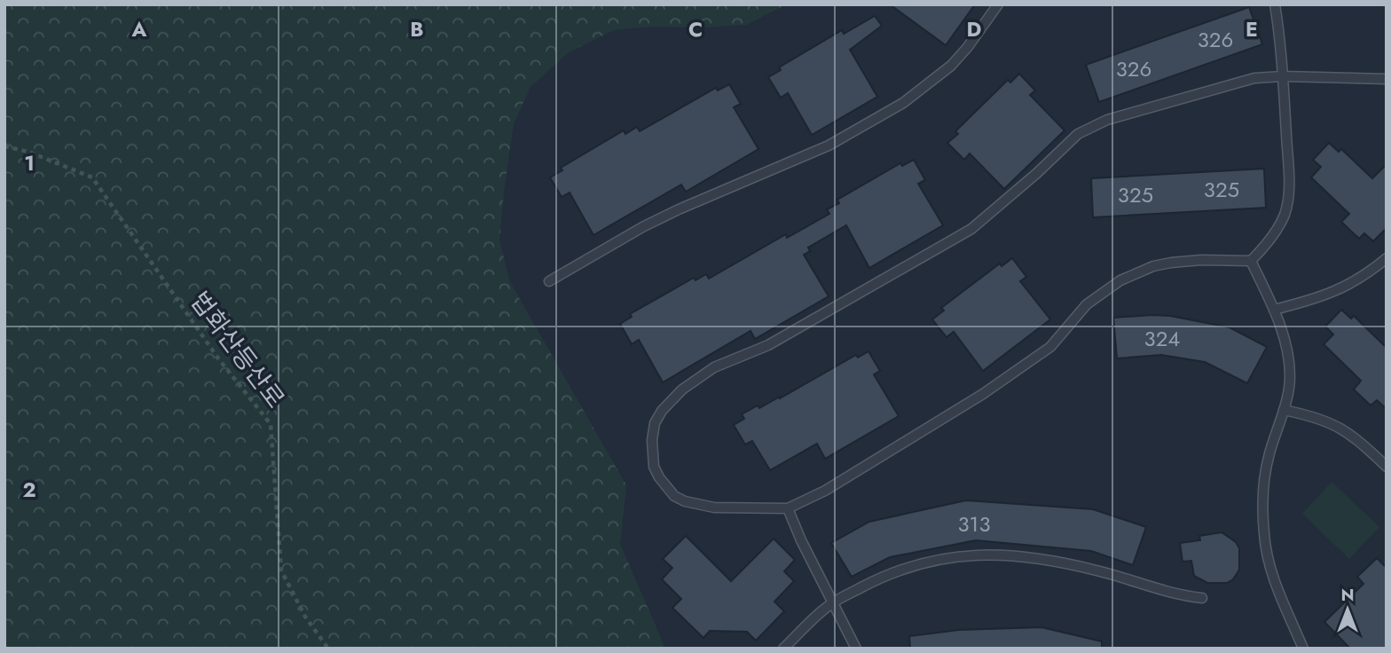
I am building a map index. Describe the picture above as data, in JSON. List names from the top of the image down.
{
  "streets": {
    "path": ["법화산등산로"]
  },
  "house_numbers": [
    "326",
    "326",
    "325",
    "325",
    "324",
    "313"
  ],
  "north": "top",
  "grid": {
    "columns": [
      "A",
      "B",
      "C",
      "D",
      "E"
    ],
    "rows": ["1", "2"]
  }
}
